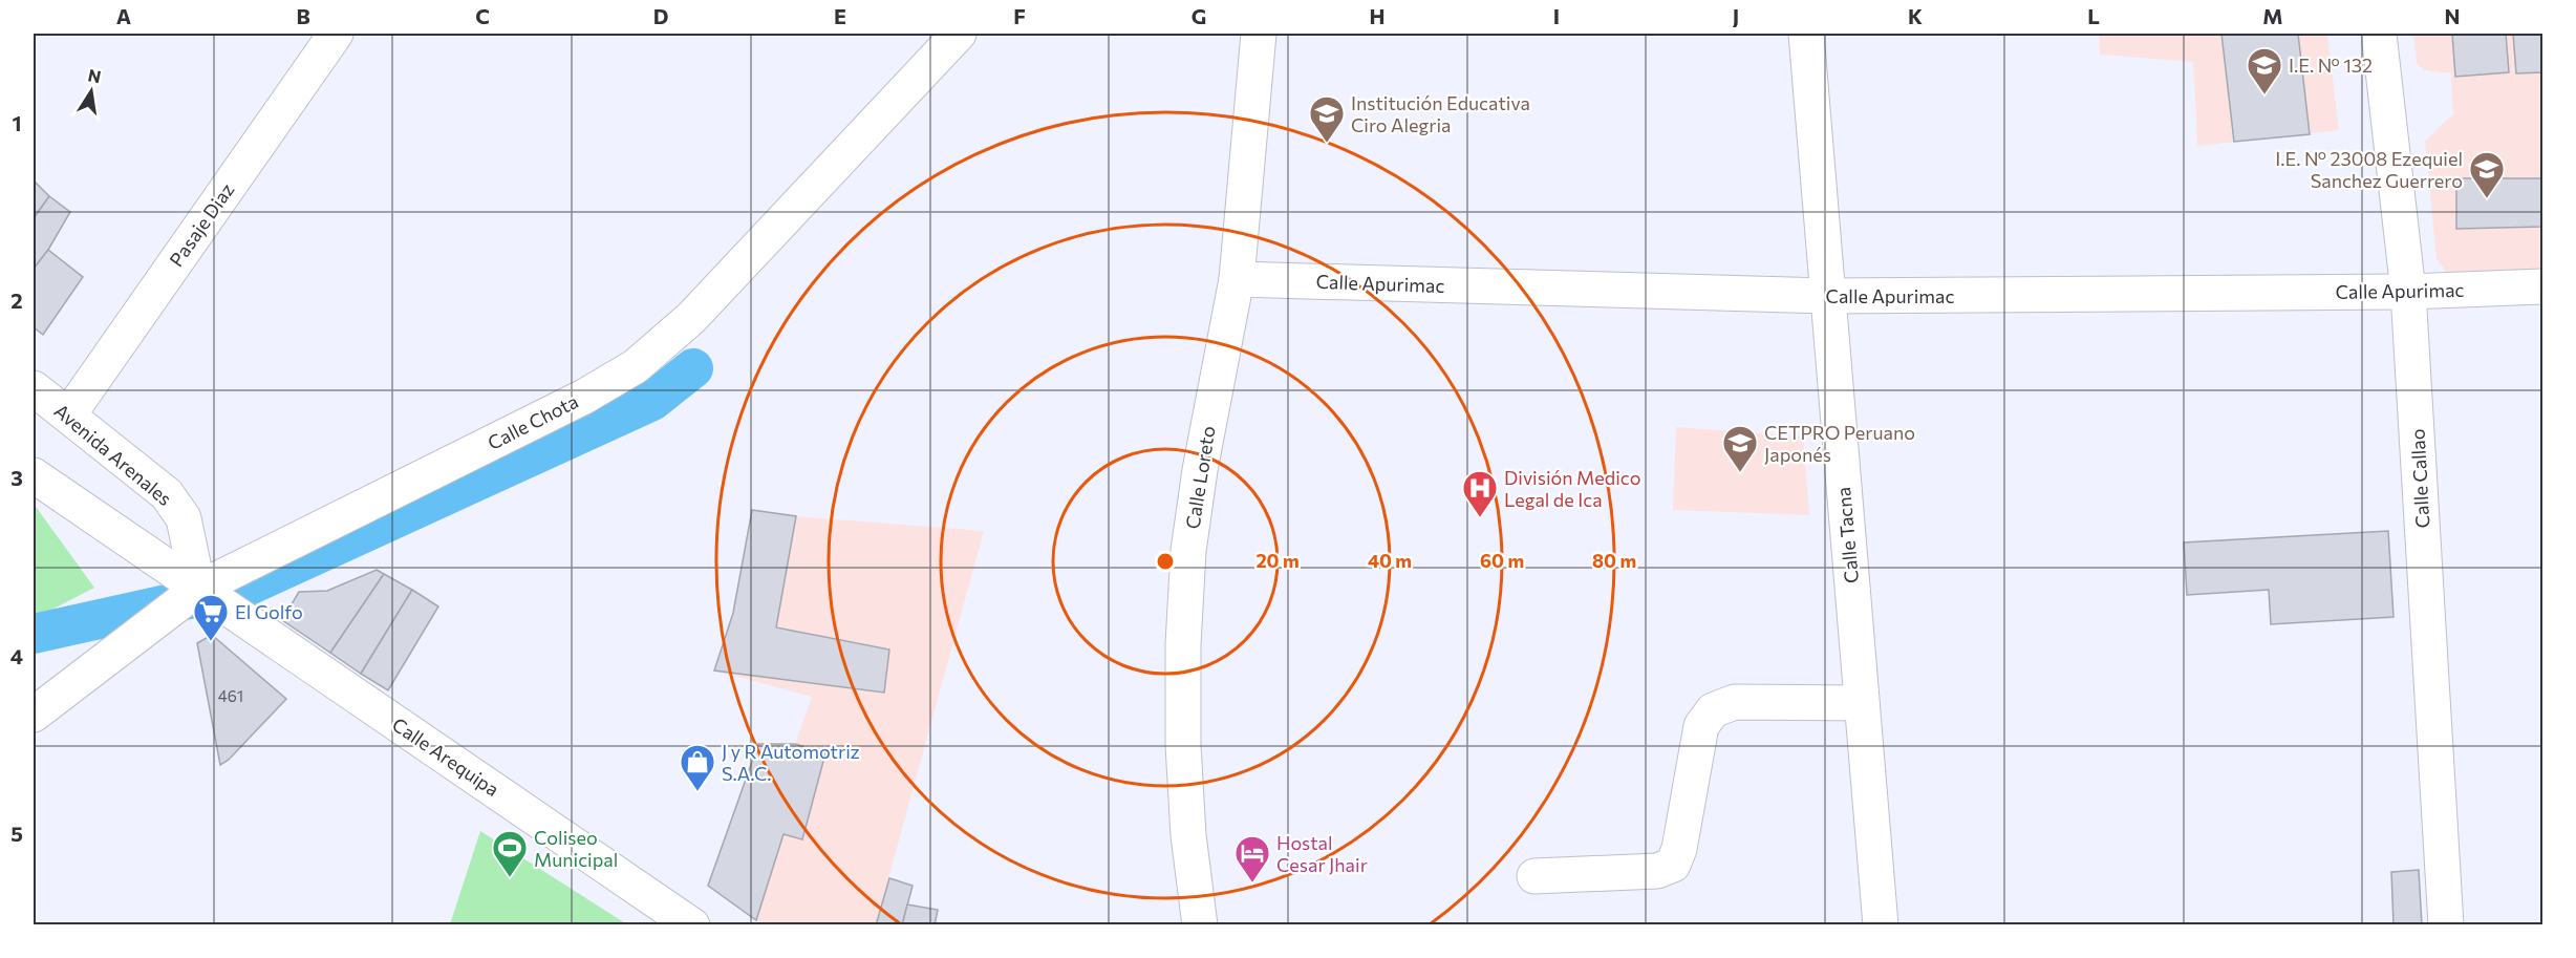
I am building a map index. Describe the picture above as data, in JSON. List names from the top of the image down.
{
  "streets": {
    "street": [
      "Pasaje Diaz",
      "Calle Apurimac",
      "Calle Chota",
      "Avenida Arenales",
      "Calle Loreto",
      "Calle Callao",
      "Calle Tacna",
      "Calle Arequipa"
    ]
  },
  "crossings": [
    ["Pasaje Diaz", "Avenida Arenales"],
    ["Calle Apurimac", "Calle Loreto"],
    ["Calle Apurimac", "Calle Callao"],
    ["Calle Apurimac", "Calle Tacna"],
    ["Calle Chota", "Avenida Arenales"],
    ["Calle Chota", "Calle Arequipa"],
    ["Avenida Arenales", "Calle Arequipa"]
  ],
  "places": {
    "school or university": [
      "I.E. Nº 132",
      "Institución Educativa Ciro Alegria",
      "I.E. Nº 23008 Ezequiel Sanchez Guerrero",
      "CETPRO Peruano Japonés"
    ],
    "hospital": ["División Medico Legal de Ica"],
    "supermarket": ["El Golfo"],
    "shop": ["J y R Automotriz S.A.C."],
    "sports": ["Coliseo Municipal"],
    "hotel": ["Hostal Cesar Jhair"]
  },
  "house_numbers": ["461"],
  "north": "top",
  "grid": {
    "columns": [
      "A",
      "B",
      "C",
      "D",
      "E",
      "F",
      "G",
      "H",
      "I",
      "J",
      "K",
      "L",
      "M",
      "N"
    ],
    "rows": [
      "1",
      "2",
      "3",
      "4",
      "5"
    ]
  },
  "rings": [
    "20 m",
    "40 m",
    "60 m",
    "80 m"
  ]
}
